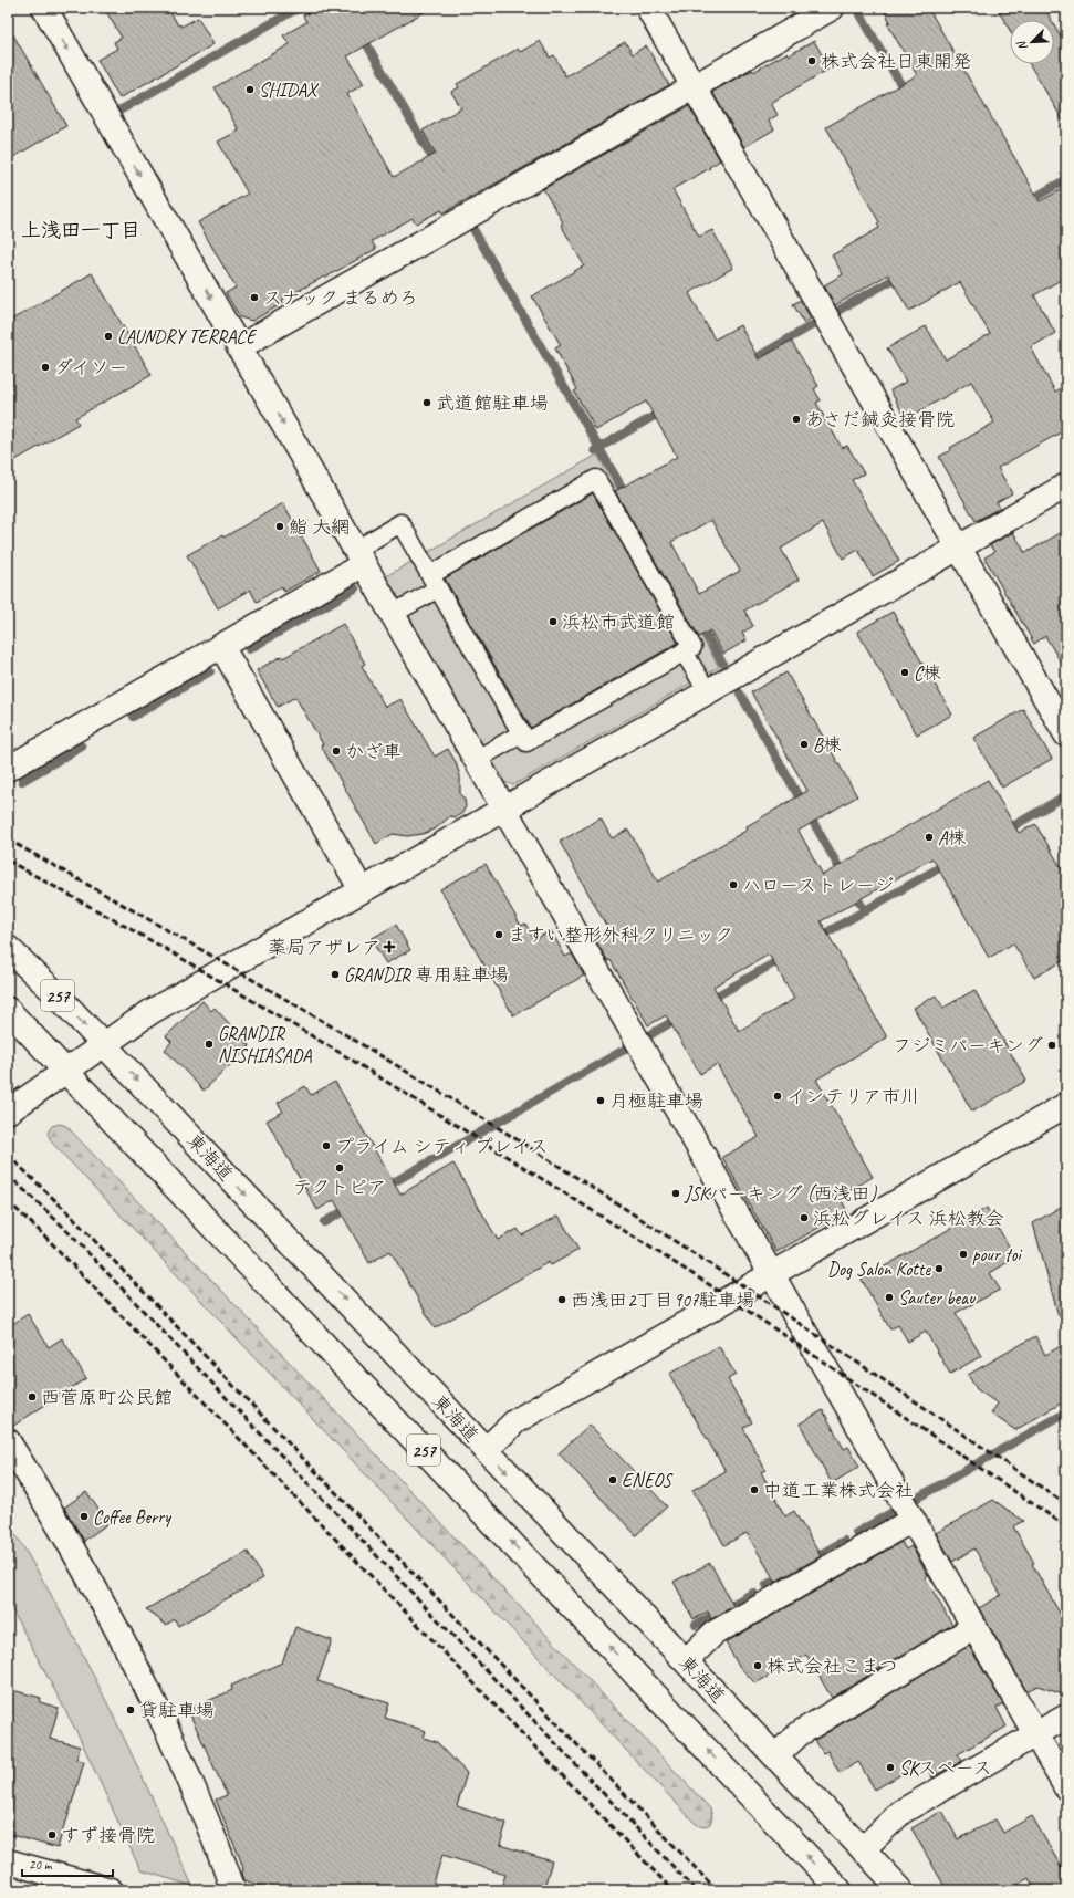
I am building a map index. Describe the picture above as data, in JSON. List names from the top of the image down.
{
  "streets": {
    "main road": ["257", "東海道"]
  },
  "districts": ["上浅田一丁目"],
  "places": {
    "other": [
      "株式会社日東開発",
      "SHIDAX",
      "スナック まるめろ",
      "LAUNDRY TERRACE",
      "ダイソー",
      "武道館駐車場",
      "あさだ鍼灸接骨院",
      "鮨 大網",
      "浜松市武道館",
      "C棟",
      "B棟",
      "かざ車",
      "A棟",
      "ハローストレージ",
      "ますい整形外科クリニック",
      "GRANDIR 専用駐車場",
      "GRANDIR NISHIASADA",
      "フジミパーキング",
      "インテリア市川",
      "月極駐車場",
      "プライム シティ プレイス",
      "テクトピア",
      "JSKパーキング (西浅田)",
      "浜松グレイス 浜松教会",
      "pour toi",
      "Dog Salon Kotte",
      "Sauter beau",
      "西浅田2丁目907駐車場",
      "西菅原町公民館",
      "ENEOS",
      "中道工業株式会社",
      "Coffee Berry",
      "株式会社こまつ",
      "貸駐車場",
      "SKスペース",
      "すず接骨院"
    ],
    "health": ["薬局アザレア"]
  },
  "scale_bar": "20 m",
  "north": "bottom left"
}
